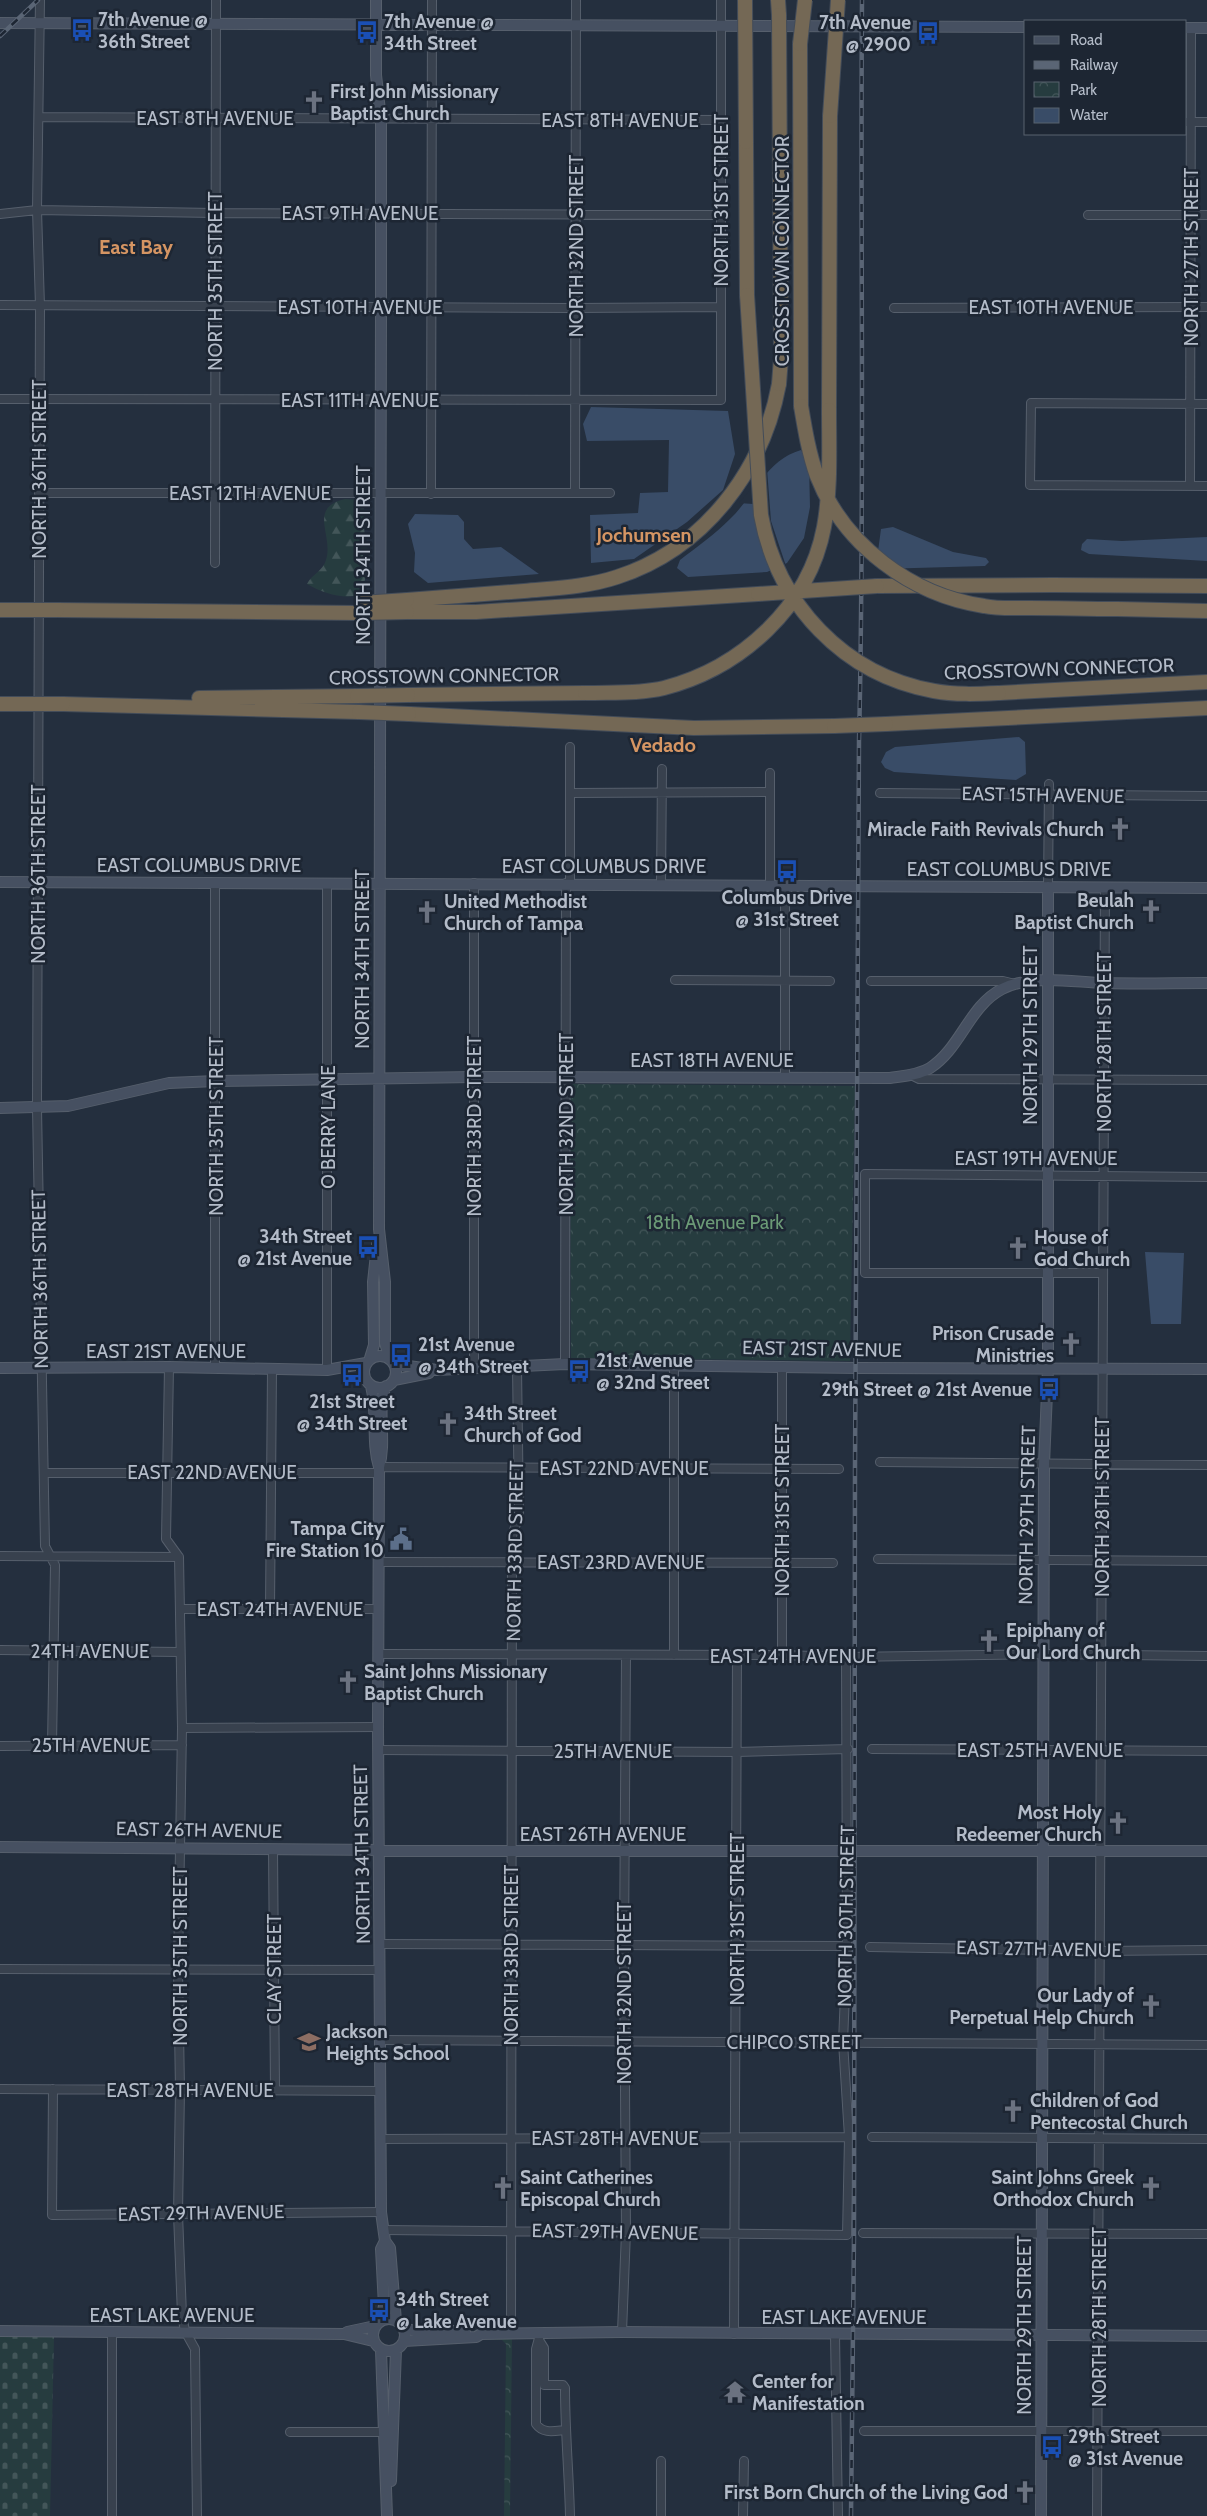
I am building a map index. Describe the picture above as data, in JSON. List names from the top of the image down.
{
  "streets": {
    "highway": ["CROSSTOWN CONNECTOR"],
    "street": [
      "EAST 8TH AVENUE",
      "NORTH 31ST STREET",
      "EAST 9TH AVENUE",
      "NORTH 32ND STREET",
      "NORTH 27TH STREET",
      "NORTH 35TH STREET",
      "EAST 10TH AVENUE",
      "EAST 11TH AVENUE",
      "NORTH 36TH STREET",
      "EAST 12TH AVENUE",
      "NORTH 34TH STREET",
      "EAST 15TH AVENUE",
      "EAST COLUMBUS DRIVE",
      "NORTH 29TH STREET",
      "NORTH 28TH STREET",
      "EAST 18TH AVENUE",
      "NORTH 33RD STREET",
      "O BERRY LANE",
      "EAST 19TH AVENUE",
      "EAST 21ST AVENUE",
      "EAST 22ND AVENUE",
      "EAST 23RD AVENUE",
      "EAST 24TH AVENUE",
      "24TH AVENUE",
      "25TH AVENUE",
      "EAST 25TH AVENUE",
      "EAST 26TH AVENUE",
      "NORTH 30TH STREET",
      "EAST 27TH AVENUE",
      "CLAY STREET",
      "CHIPCO STREET",
      "EAST 28TH AVENUE",
      "EAST 29TH AVENUE",
      "EAST LAKE AVENUE"
    ]
  },
  "crossings": [
    ["EAST 8TH AVENUE", "NORTH 31ST STREET"],
    ["EAST 8TH AVENUE", "NORTH 32ND STREET"],
    ["EAST 8TH AVENUE", "NORTH 35TH STREET"],
    ["EAST 8TH AVENUE", "NORTH 36TH STREET"],
    ["EAST 8TH AVENUE", "NORTH 34TH STREET"],
    ["NORTH 31ST STREET", "EAST 9TH AVENUE"],
    ["NORTH 31ST STREET", "EAST 10TH AVENUE"],
    ["NORTH 31ST STREET", "EAST 11TH AVENUE"],
    ["NORTH 31ST STREET", "EAST 21ST AVENUE"],
    ["NORTH 31ST STREET", "EAST 22ND AVENUE"],
    ["NORTH 31ST STREET", "EAST 23RD AVENUE"],
    ["NORTH 31ST STREET", "EAST 24TH AVENUE"],
    ["NORTH 31ST STREET", "25TH AVENUE"],
    ["NORTH 31ST STREET", "EAST 26TH AVENUE"],
    ["NORTH 31ST STREET", "CHIPCO STREET"],
    ["NORTH 31ST STREET", "EAST 28TH AVENUE"],
    ["NORTH 31ST STREET", "EAST 29TH AVENUE"],
    ["NORTH 31ST STREET", "EAST LAKE AVENUE"],
    ["EAST 9TH AVENUE", "NORTH 32ND STREET"],
    ["EAST 9TH AVENUE", "NORTH 35TH STREET"],
    ["EAST 9TH AVENUE", "NORTH 36TH STREET"],
    ["EAST 9TH AVENUE", "NORTH 34TH STREET"],
    ["NORTH 32ND STREET", "EAST 10TH AVENUE"],
    ["NORTH 32ND STREET", "EAST 11TH AVENUE"],
    ["NORTH 32ND STREET", "EAST 12TH AVENUE"],
    ["NORTH 32ND STREET", "EAST COLUMBUS DRIVE"],
    ["NORTH 32ND STREET", "EAST 18TH AVENUE"],
    ["NORTH 32ND STREET", "EAST 21ST AVENUE"],
    ["NORTH 32ND STREET", "EAST 24TH AVENUE"],
    ["NORTH 32ND STREET", "25TH AVENUE"],
    ["NORTH 32ND STREET", "EAST 26TH AVENUE"],
    ["NORTH 32ND STREET", "CHIPCO STREET"],
    ["NORTH 32ND STREET", "EAST 28TH AVENUE"],
    ["NORTH 32ND STREET", "EAST 29TH AVENUE"],
    ["NORTH 32ND STREET", "EAST LAKE AVENUE"],
    ["NORTH 27TH STREET", "EAST 10TH AVENUE"],
    ["NORTH 35TH STREET", "EAST 10TH AVENUE"],
    ["NORTH 35TH STREET", "EAST 11TH AVENUE"],
    ["NORTH 35TH STREET", "EAST 12TH AVENUE"],
    ["NORTH 35TH STREET", "EAST COLUMBUS DRIVE"],
    ["NORTH 35TH STREET", "EAST 18TH AVENUE"],
    ["NORTH 35TH STREET", "EAST 21ST AVENUE"],
    ["NORTH 35TH STREET", "EAST 24TH AVENUE"],
    ["NORTH 35TH STREET", "24TH AVENUE"],
    ["NORTH 35TH STREET", "25TH AVENUE"],
    ["NORTH 35TH STREET", "EAST 26TH AVENUE"],
    ["NORTH 35TH STREET", "EAST 28TH AVENUE"],
    ["NORTH 35TH STREET", "EAST 29TH AVENUE"],
    ["NORTH 35TH STREET", "EAST LAKE AVENUE"],
    ["EAST 10TH AVENUE", "NORTH 36TH STREET"],
    ["EAST 10TH AVENUE", "NORTH 34TH STREET"],
    ["EAST 11TH AVENUE", "NORTH 36TH STREET"],
    ["EAST 11TH AVENUE", "NORTH 34TH STREET"],
    ["NORTH 36TH STREET", "EAST 12TH AVENUE"],
    ["NORTH 36TH STREET", "EAST COLUMBUS DRIVE"],
    ["NORTH 36TH STREET", "EAST 21ST AVENUE"],
    ["NORTH 36TH STREET", "EAST 22ND AVENUE"],
    ["NORTH 36TH STREET", "24TH AVENUE"],
    ["NORTH 36TH STREET", "25TH AVENUE"],
    ["EAST 12TH AVENUE", "NORTH 34TH STREET"],
    ["NORTH 34TH STREET", "EAST COLUMBUS DRIVE"],
    ["NORTH 34TH STREET", "EAST 18TH AVENUE"],
    ["NORTH 34TH STREET", "EAST 21ST AVENUE"],
    ["NORTH 34TH STREET", "EAST 22ND AVENUE"],
    ["NORTH 34TH STREET", "EAST 23RD AVENUE"],
    ["NORTH 34TH STREET", "EAST 24TH AVENUE"],
    ["NORTH 34TH STREET", "25TH AVENUE"],
    ["NORTH 34TH STREET", "EAST 26TH AVENUE"],
    ["NORTH 34TH STREET", "CHIPCO STREET"],
    ["NORTH 34TH STREET", "EAST 28TH AVENUE"],
    ["NORTH 34TH STREET", "EAST 29TH AVENUE"],
    ["NORTH 34TH STREET", "EAST LAKE AVENUE"],
    ["EAST 15TH AVENUE", "NORTH 29TH STREET"],
    ["EAST COLUMBUS DRIVE", "NORTH 29TH STREET"],
    ["EAST COLUMBUS DRIVE", "NORTH 28TH STREET"],
    ["EAST COLUMBUS DRIVE", "NORTH 33RD STREET"],
    ["EAST COLUMBUS DRIVE", "O BERRY LANE"],
    ["NORTH 29TH STREET", "EAST 18TH AVENUE"],
    ["NORTH 29TH STREET", "EAST 19TH AVENUE"],
    ["NORTH 29TH STREET", "EAST 21ST AVENUE"],
    ["NORTH 29TH STREET", "EAST 24TH AVENUE"],
    ["NORTH 29TH STREET", "EAST 25TH AVENUE"],
    ["NORTH 29TH STREET", "EAST 26TH AVENUE"],
    ["NORTH 29TH STREET", "EAST 27TH AVENUE"],
    ["NORTH 29TH STREET", "CHIPCO STREET"],
    ["NORTH 29TH STREET", "EAST LAKE AVENUE"],
    ["NORTH 28TH STREET", "EAST 18TH AVENUE"],
    ["NORTH 28TH STREET", "EAST 19TH AVENUE"],
    ["NORTH 28TH STREET", "EAST 21ST AVENUE"],
    ["NORTH 28TH STREET", "EAST 24TH AVENUE"],
    ["NORTH 28TH STREET", "EAST 25TH AVENUE"],
    ["NORTH 28TH STREET", "EAST 26TH AVENUE"],
    ["NORTH 28TH STREET", "EAST 27TH AVENUE"],
    ["NORTH 28TH STREET", "CHIPCO STREET"],
    ["NORTH 28TH STREET", "EAST LAKE AVENUE"],
    ["EAST 18TH AVENUE", "NORTH 33RD STREET"],
    ["EAST 18TH AVENUE", "O BERRY LANE"],
    ["NORTH 33RD STREET", "EAST 21ST AVENUE"],
    ["NORTH 33RD STREET", "EAST 22ND AVENUE"],
    ["NORTH 33RD STREET", "EAST 23RD AVENUE"],
    ["NORTH 33RD STREET", "EAST 24TH AVENUE"],
    ["NORTH 33RD STREET", "25TH AVENUE"],
    ["NORTH 33RD STREET", "EAST 26TH AVENUE"],
    ["NORTH 33RD STREET", "CHIPCO STREET"],
    ["NORTH 33RD STREET", "EAST 28TH AVENUE"],
    ["NORTH 33RD STREET", "EAST 29TH AVENUE"],
    ["NORTH 33RD STREET", "EAST LAKE AVENUE"],
    ["O BERRY LANE", "EAST 21ST AVENUE"],
    ["EAST 24TH AVENUE", "NORTH 30TH STREET"],
    ["25TH AVENUE", "NORTH 30TH STREET"],
    ["EAST 26TH AVENUE", "NORTH 30TH STREET"],
    ["EAST 26TH AVENUE", "CLAY STREET"],
    ["NORTH 30TH STREET", "CHIPCO STREET"],
    ["NORTH 30TH STREET", "EAST 28TH AVENUE"],
    ["NORTH 30TH STREET", "EAST 29TH AVENUE"],
    ["CLAY STREET", "EAST 28TH AVENUE"],
    ["EAST 28TH AVENUE", "EAST 29TH AVENUE"]
  ],
  "districts": ["East Bay", "Jochumsen", "Vedado"],
  "parks": ["18th Avenue Park"],
  "places": {
    "bus stop": [
      "7th Avenue @ 36th Street",
      "7th Avenue @ 34th Street",
      "7th Avenue @ 2900",
      "Columbus Drive @ 31st Street",
      "34th Street @ 21st Avenue",
      "21st Avenue @ 34th Street",
      "21st Avenue @ 32nd Street",
      "21st Street @ 34th Street",
      "29th Street @ 21st Avenue",
      "34th Street @ Lake Avenue",
      "29th Street @ 31st Avenue"
    ],
    "church": [
      "First John Missionary Baptist Church",
      "Miracle Faith Revivals Church",
      "Beulah Baptist Church",
      "United Methodist Church of Tampa",
      "House of God Church",
      "Prison Crusade Ministries",
      "34th Street Church of God",
      "Epiphany of Our Lord Church",
      "Saint Johns Missionary Baptist Church",
      "Most Holy Redeemer Church",
      "Our Lady of Perpetual Help Church",
      "Children of God Pentecostal Church",
      "Saint Catherines Episcopal Church",
      "Saint Johns Greek Orthodox Church",
      "First Born Church of the Living God"
    ],
    "public building": ["Tampa City Fire Station 10"],
    "school or university": ["Jackson Heights School"],
    "temple": ["Center for Manifestation"]
  },
  "legend": [
    "Road",
    "Railway",
    "Park",
    "Water"
  ]
}
